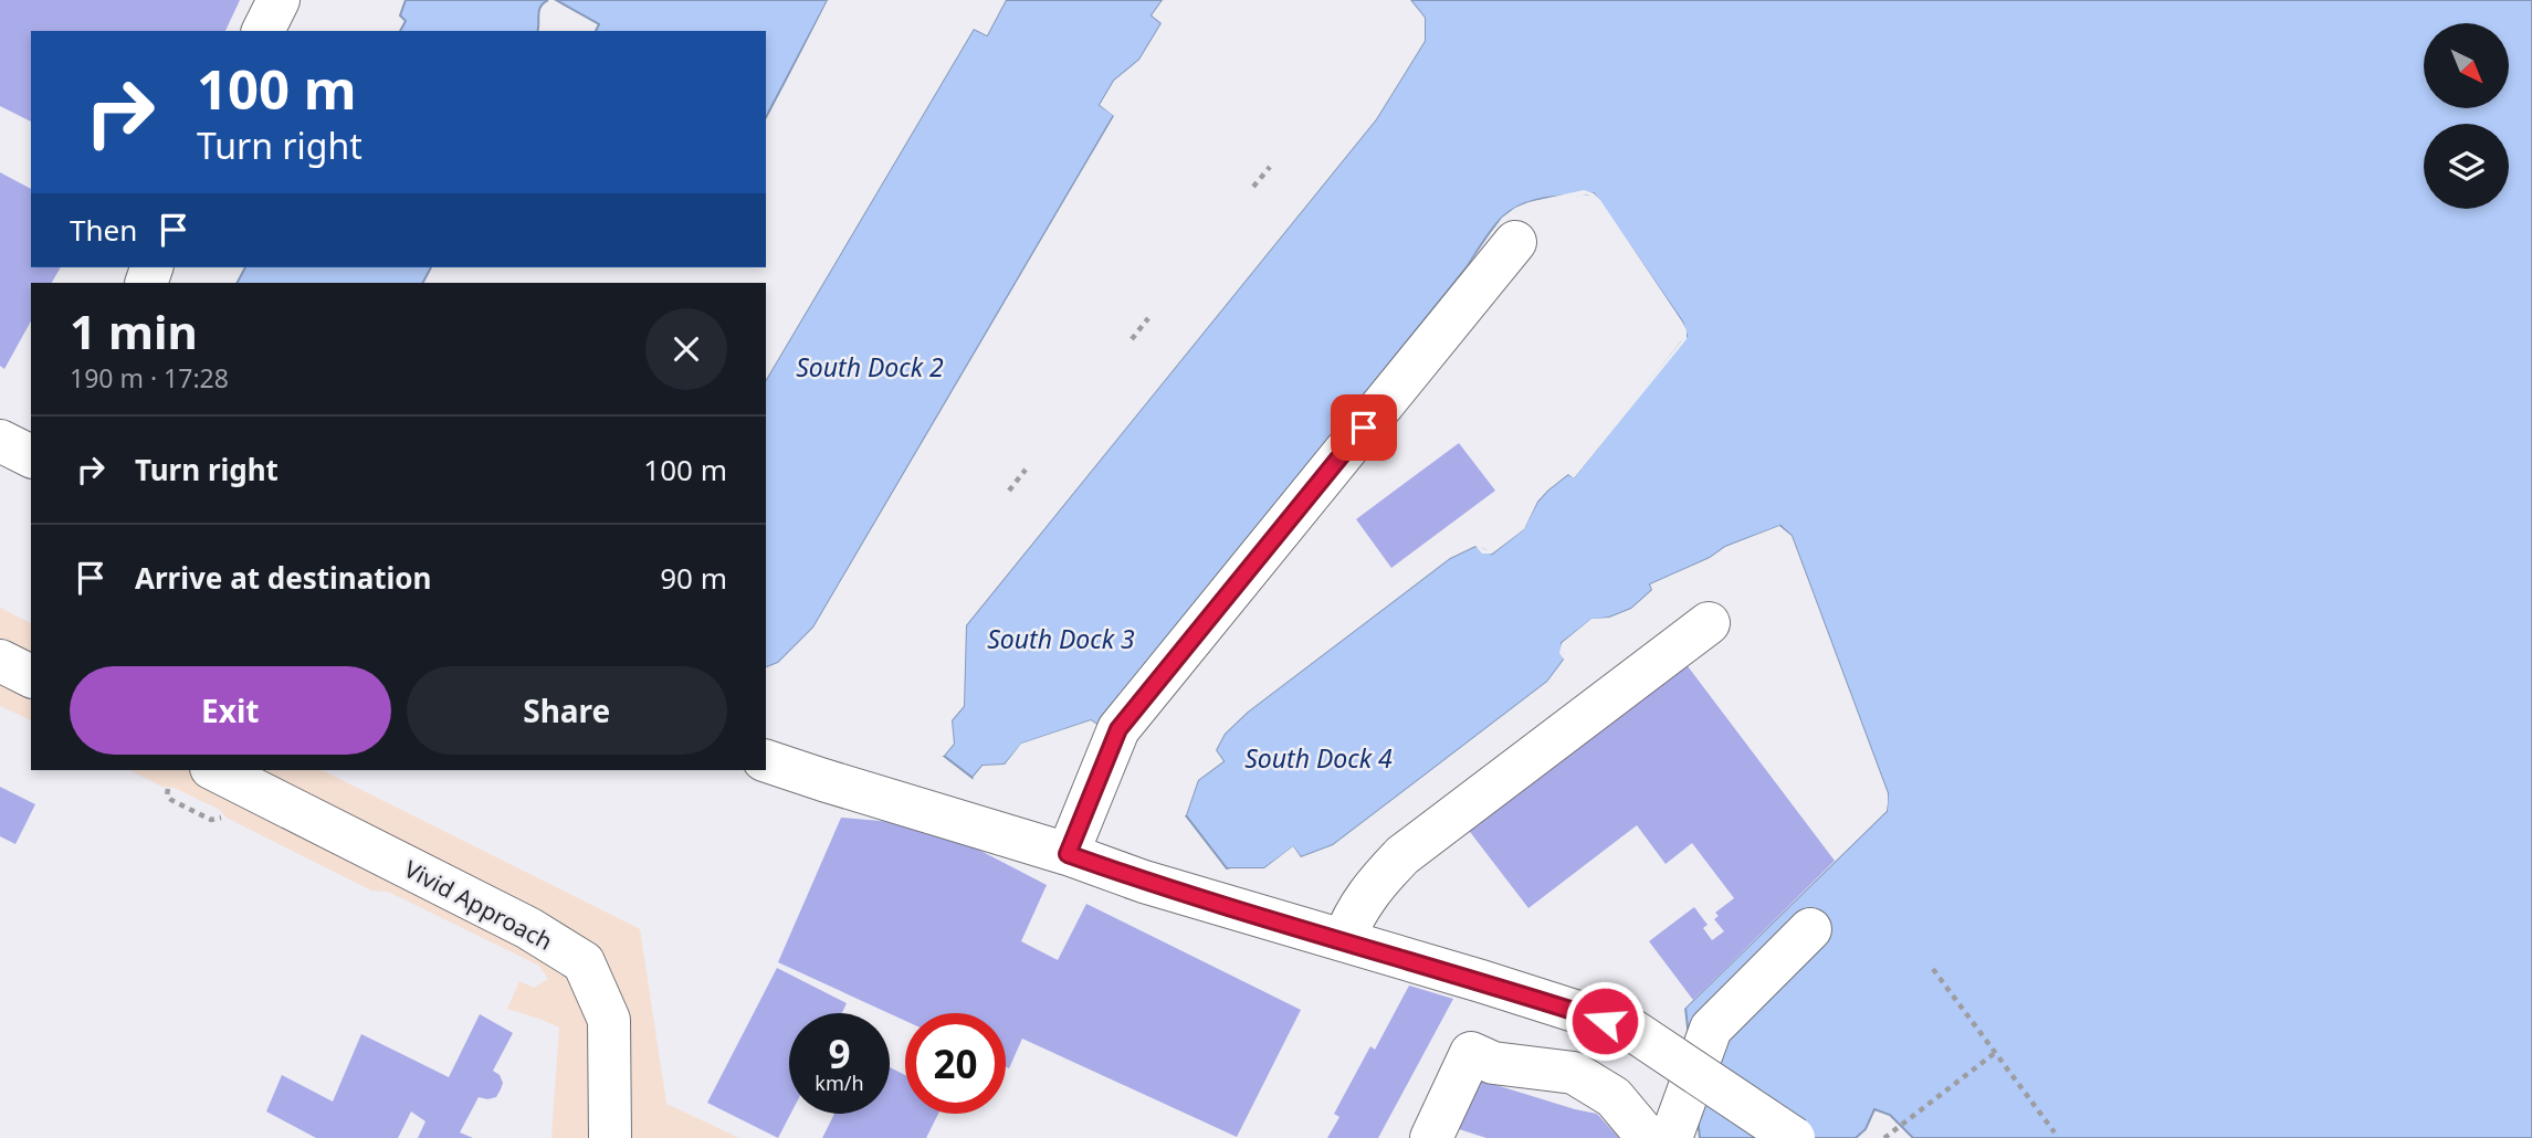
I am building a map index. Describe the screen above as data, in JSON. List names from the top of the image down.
{
  "streets": {
    "street": ["Vivid Approach"]
  },
  "water": ["South Dock 2", "South Dock 3", "South Dock 4"],
  "north": "bottom right",
  "page": {
    "turn": ["100 m", "Turn right"],
    "then": "Then",
    "heading": ["1 min", "190 m · 17:28"],
    "list": [
      {
        "name": "Turn right",
        "value": "100 m"
      },
      {
        "name": "Arrive at destination",
        "value": "90 m"
      }
    ],
    "buttons": ["Exit", "Share"],
    "speed": "9 km/h",
    "limit": "20"
  }
}
